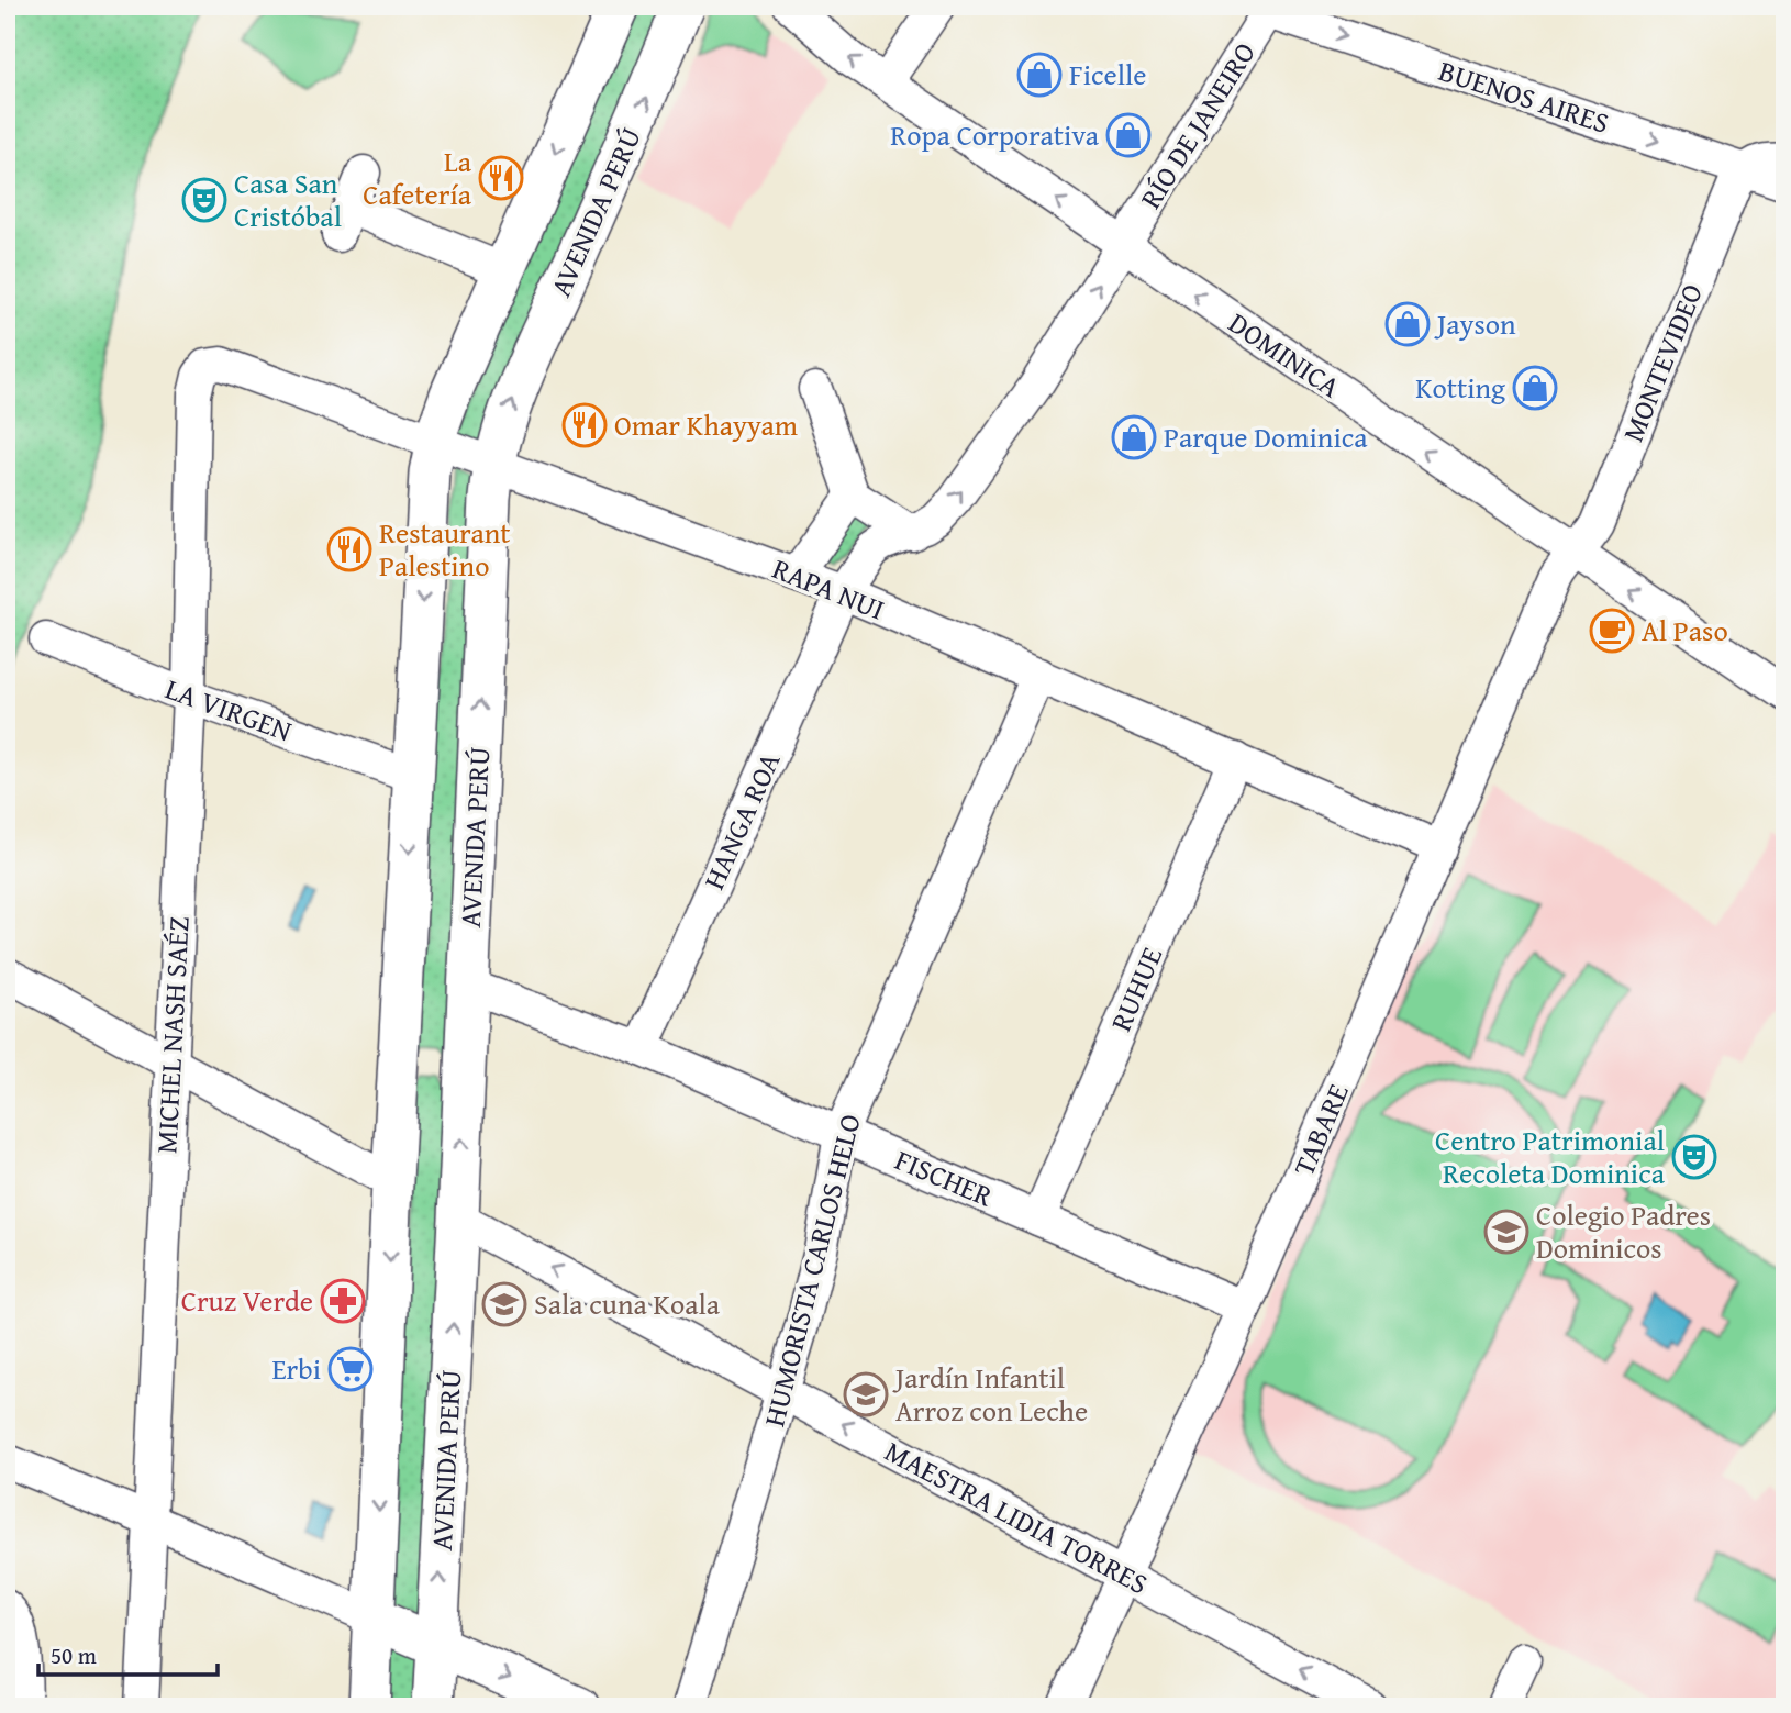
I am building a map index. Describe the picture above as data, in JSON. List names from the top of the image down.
{
  "streets": {
    "main road": ["AVENIDA PERÚ"],
    "street": [
      "BUENOS AIRES",
      "RÍO DE JANEIRO",
      "DOMINICA",
      "MONTEVIDEO",
      "RAPA NUI",
      "LA VIRGEN",
      "HANGA ROA",
      "RUHUE",
      "MICHEL NASH SAÉZ",
      "TABARE",
      "FISCHER",
      "HUMORISTA CARLOS HELO",
      "MAESTRA LIDIA TORRES"
    ]
  },
  "crossings": [
    ["BUENOS AIRES", "RÍO DE JANEIRO"],
    ["BUENOS AIRES", "MONTEVIDEO"],
    ["RÍO DE JANEIRO", "DOMINICA"],
    ["AVENIDA PERÚ", "RAPA NUI"],
    ["AVENIDA PERÚ", "FISCHER"],
    ["AVENIDA PERÚ", "MAESTRA LIDIA TORRES"],
    ["DOMINICA", "MONTEVIDEO"],
    ["DOMINICA", "TABARE"],
    ["MONTEVIDEO", "TABARE"],
    ["RAPA NUI", "HANGA ROA"],
    ["RAPA NUI", "RUHUE"],
    ["RAPA NUI", "MICHEL NASH SAÉZ"],
    ["RAPA NUI", "TABARE"],
    ["RAPA NUI", "HUMORISTA CARLOS HELO"],
    ["LA VIRGEN", "MICHEL NASH SAÉZ"],
    ["HANGA ROA", "FISCHER"],
    ["RUHUE", "FISCHER"],
    ["TABARE", "FISCHER"],
    ["TABARE", "MAESTRA LIDIA TORRES"],
    ["FISCHER", "HUMORISTA CARLOS HELO"],
    ["HUMORISTA CARLOS HELO", "MAESTRA LIDIA TORRES"]
  ],
  "one_way": ["BUENOS AIRES", "DOMINICA", "MAESTRA LIDIA TORRES"],
  "places": {
    "shop": [
      "Ficelle",
      "Ropa Corporativa",
      "Jayson",
      "Kotting",
      "Parque Dominica"
    ],
    "restaurant": ["La Cafetería", "Omar Khayyam", "Restaurant Palestino"],
    "theatre": ["Casa San Cristóbal", "Centro Patrimonial Recoleta Dominica"],
    "cafe": ["Al Paso"],
    "school or university": ["Colegio Padres Dominicos", "Sala cuna Koala", "Jardín Infantil Arroz con Leche"],
    "pharmacy": ["Cruz Verde"],
    "supermarket": ["Erbi"]
  },
  "scale_bar": "50 m"
}
